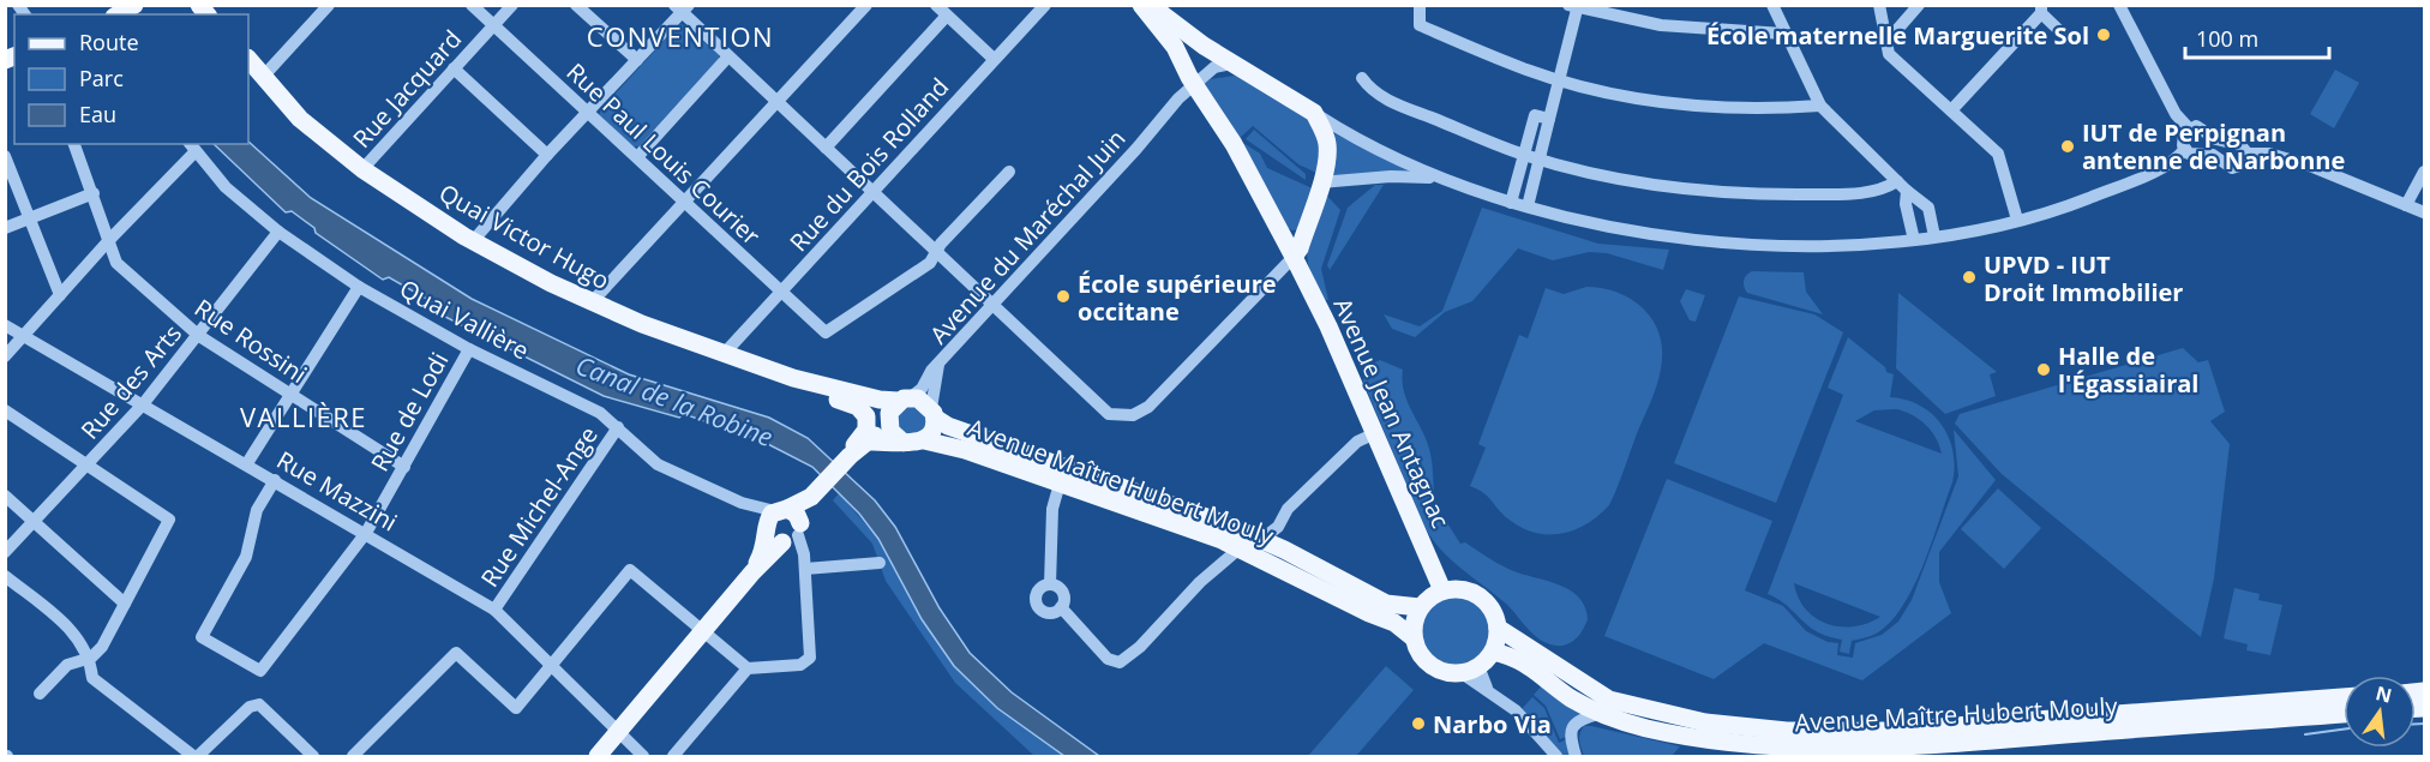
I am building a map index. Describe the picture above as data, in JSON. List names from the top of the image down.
{
  "streets": {
    "main road": ["Quai Victor Hugo", "Avenue Jean Antagnac", "Avenue Maître Hubert Mouly"],
    "street": [
      "Rue Jacquard",
      "Rue Paul Louis Courier",
      "Rue du Bois Rolland",
      "Avenue du Maréchal Juin",
      "Quai Vallière",
      "Rue Rossini",
      "Rue des Arts",
      "Rue de Lodi",
      "Rue Mazzini",
      "Rue Michel-Ange"
    ]
  },
  "crossings": [
    ["Rue Jacquard", "Rue Paul Louis Courier"],
    ["Rue Jacquard", "Quai Victor Hugo"],
    ["Rue Paul Louis Courier", "Rue du Bois Rolland"],
    ["Rue du Bois Rolland", "Quai Victor Hugo"],
    ["Quai Victor Hugo", "Avenue du Maréchal Juin"],
    ["Quai Victor Hugo", "Avenue Maître Hubert Mouly"],
    ["Avenue du Maréchal Juin", "Avenue Jean Antagnac"],
    ["Avenue du Maréchal Juin", "Avenue Maître Hubert Mouly"],
    ["Quai Vallière", "Rue des Arts"],
    ["Quai Vallière", "Rue de Lodi"],
    ["Quai Vallière", "Rue Michel-Ange"],
    ["Rue Rossini", "Rue des Arts"],
    ["Rue Rossini", "Rue de Lodi"],
    ["Rue des Arts", "Rue Mazzini"],
    ["Rue de Lodi", "Rue Mazzini"],
    ["Avenue Jean Antagnac", "Avenue Maître Hubert Mouly"],
    ["Rue Mazzini", "Rue Michel-Ange"]
  ],
  "districts": ["CONVENTION", "VALLIÈRE"],
  "water": ["Canal de la Robine"],
  "places": [
    "École maternelle Marguerite Sol",
    "IUT de Perpignan antenne de Narbonne",
    "UPVD - IUT Droit Immobilier",
    "École supérieure occitane",
    "Halle de l'Égassiairal",
    "Narbo Via"
  ],
  "legend": ["Route", "Parc", "Eau"],
  "scale_bar": "100 m",
  "north": "top"
}
